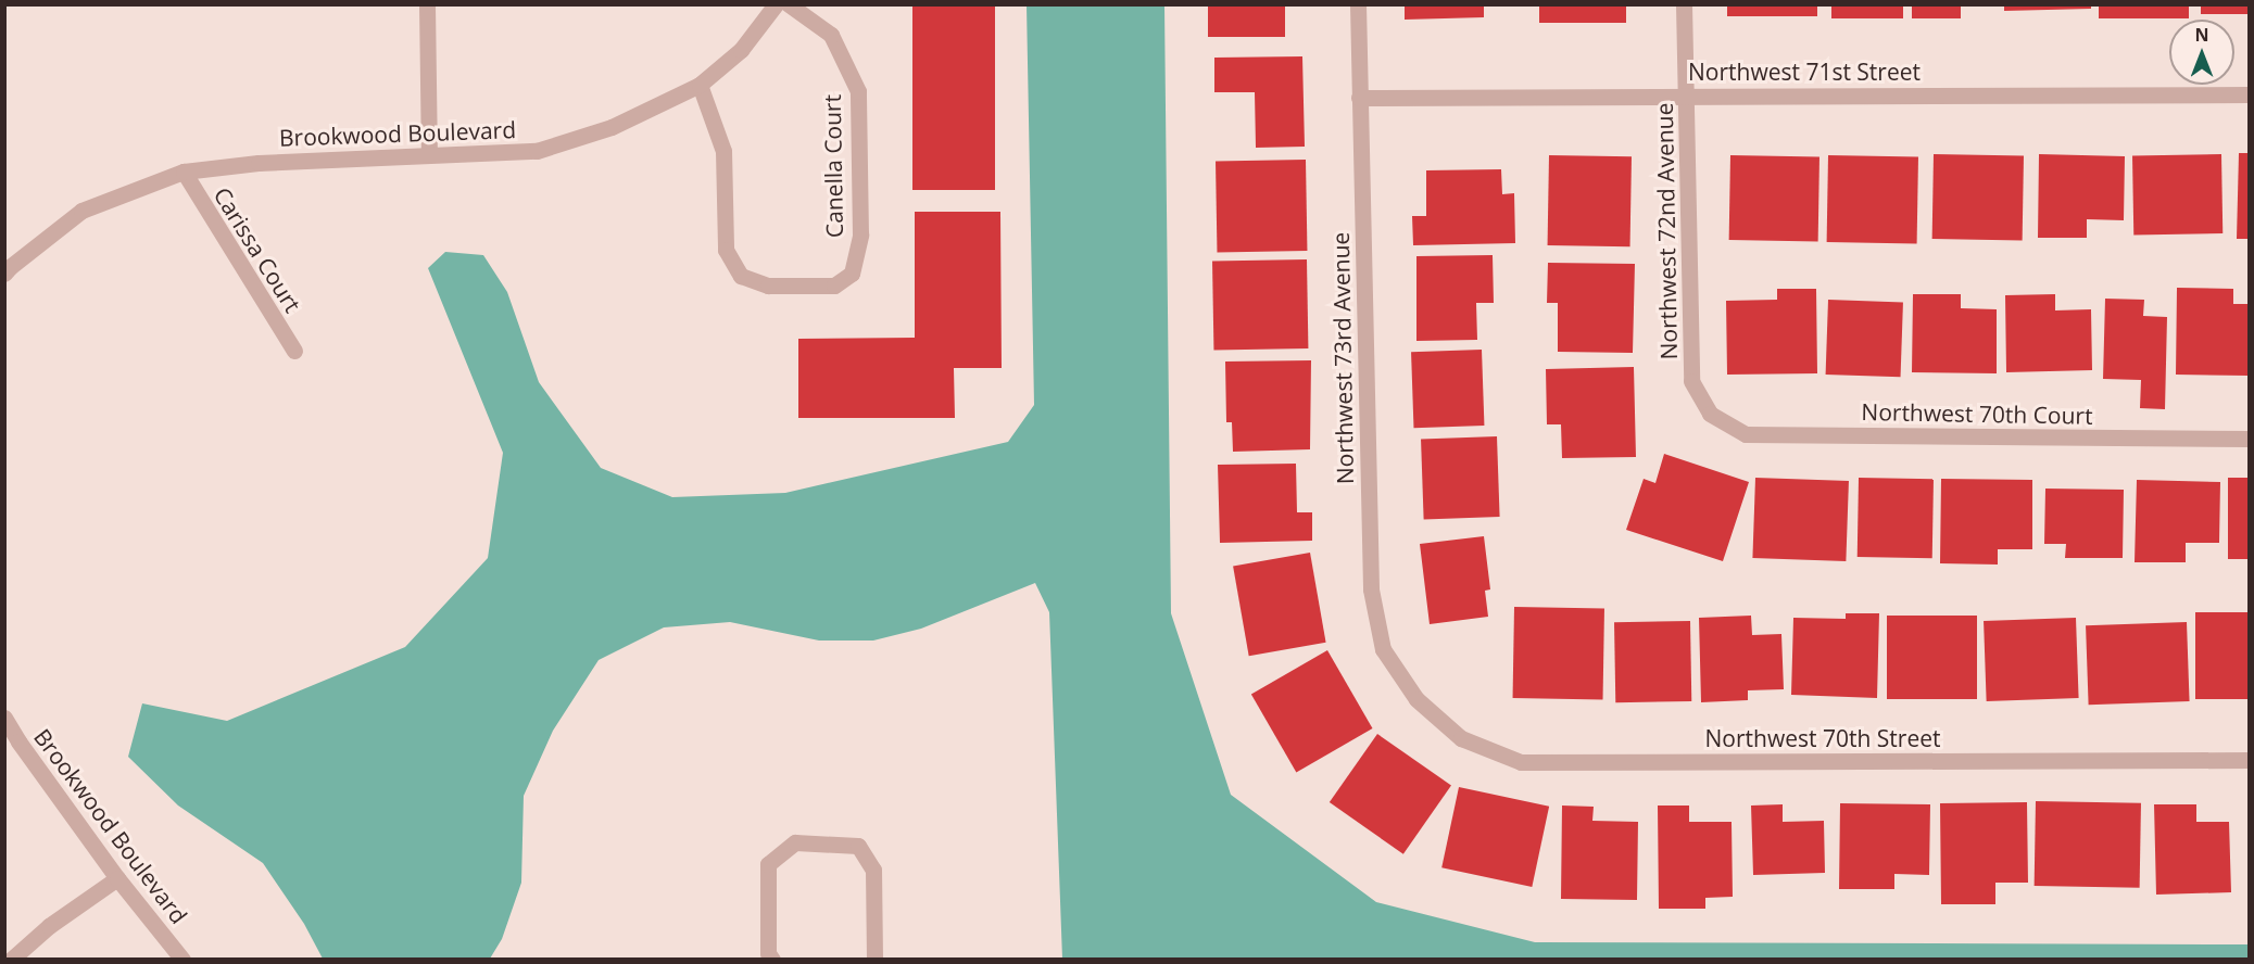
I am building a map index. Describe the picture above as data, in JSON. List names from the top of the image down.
{
  "streets": {
    "street": [
      "Northwest 71st Street",
      "Brookwood Boulevard",
      "Canella Court",
      "Northwest 72nd Avenue",
      "Carissa Court",
      "Northwest 73rd Avenue",
      "Northwest 70th Court",
      "Northwest 70th Street"
    ]
  },
  "crossings": [
    ["Northwest 71st Street", "Northwest 72nd Avenue"],
    ["Northwest 71st Street", "Northwest 73rd Avenue"],
    ["Brookwood Boulevard", "Canella Court"],
    ["Brookwood Boulevard", "Carissa Court"],
    ["Northwest 72nd Avenue", "Northwest 70th Court"],
    ["Northwest 73rd Avenue", "Northwest 70th Street"]
  ],
  "north": "top"
}
